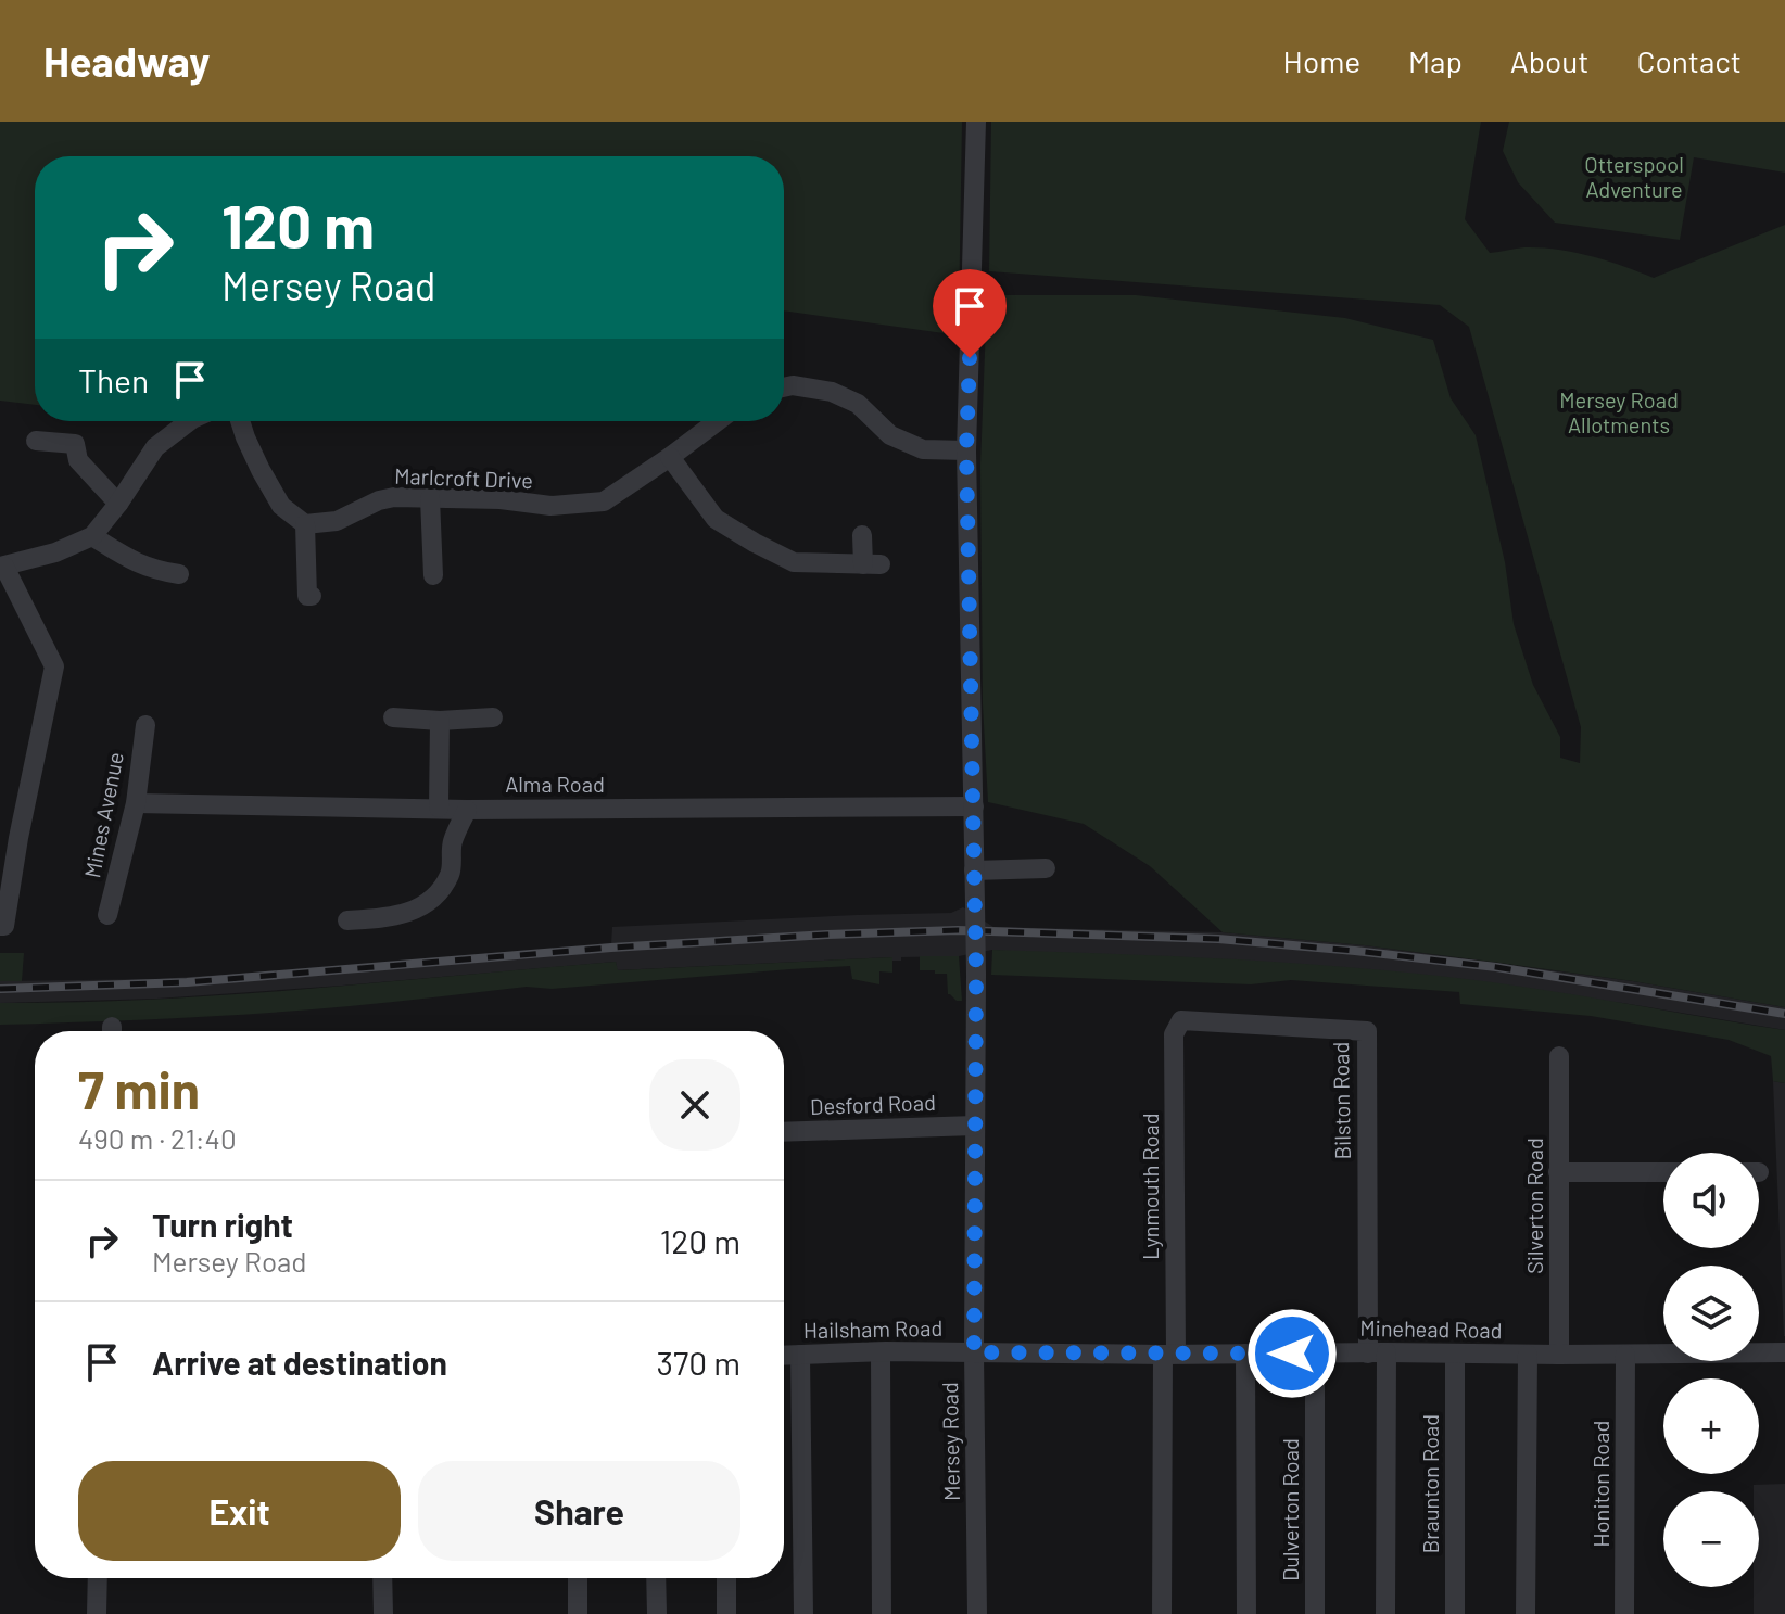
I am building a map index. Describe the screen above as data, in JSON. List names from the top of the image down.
{
  "streets": {
    "street": [
      "Marlcroft Drive",
      "Alma Road",
      "Mines Avenue",
      "Bilston Road",
      "Desford Road",
      "Lynmouth Road",
      "Silverton Road",
      "Hailsham Road",
      "Minehead Road",
      "Mersey Road",
      "Braunton Road",
      "Honiton Road",
      "Dulverton Road"
    ]
  },
  "crossings": [
    ["Alma Road", "Mines Avenue"],
    ["Alma Road", "Mersey Road"],
    ["Bilston Road", "Lynmouth Road"],
    ["Bilston Road", "Minehead Road"],
    ["Desford Road", "Mersey Road"],
    ["Lynmouth Road", "Minehead Road"],
    ["Silverton Road", "Minehead Road"],
    ["Hailsham Road", "Minehead Road"],
    ["Hailsham Road", "Mersey Road"],
    ["Minehead Road", "Mersey Road"],
    ["Minehead Road", "Braunton Road"],
    ["Minehead Road", "Honiton Road"],
    ["Minehead Road", "Dulverton Road"]
  ],
  "parks": ["Otterspool Adventure", "Mersey Road Allotments"],
  "page": {
    "header": "Headway",
    "nav": [
      "Home",
      "Map",
      "About",
      "Contact"
    ],
    "turn": ["120 m", "Mersey Road"],
    "then": "Then",
    "heading": ["7 min", "490 m · 21:40"],
    "map_buttons": ["+", "−"],
    "list": [
      {
        "name": "Turn right",
        "note": "Mersey Road",
        "value": "120 m"
      },
      {
        "name": "Arrive at destination",
        "value": "370 m"
      }
    ],
    "buttons": ["Exit", "Share"]
  }
}
